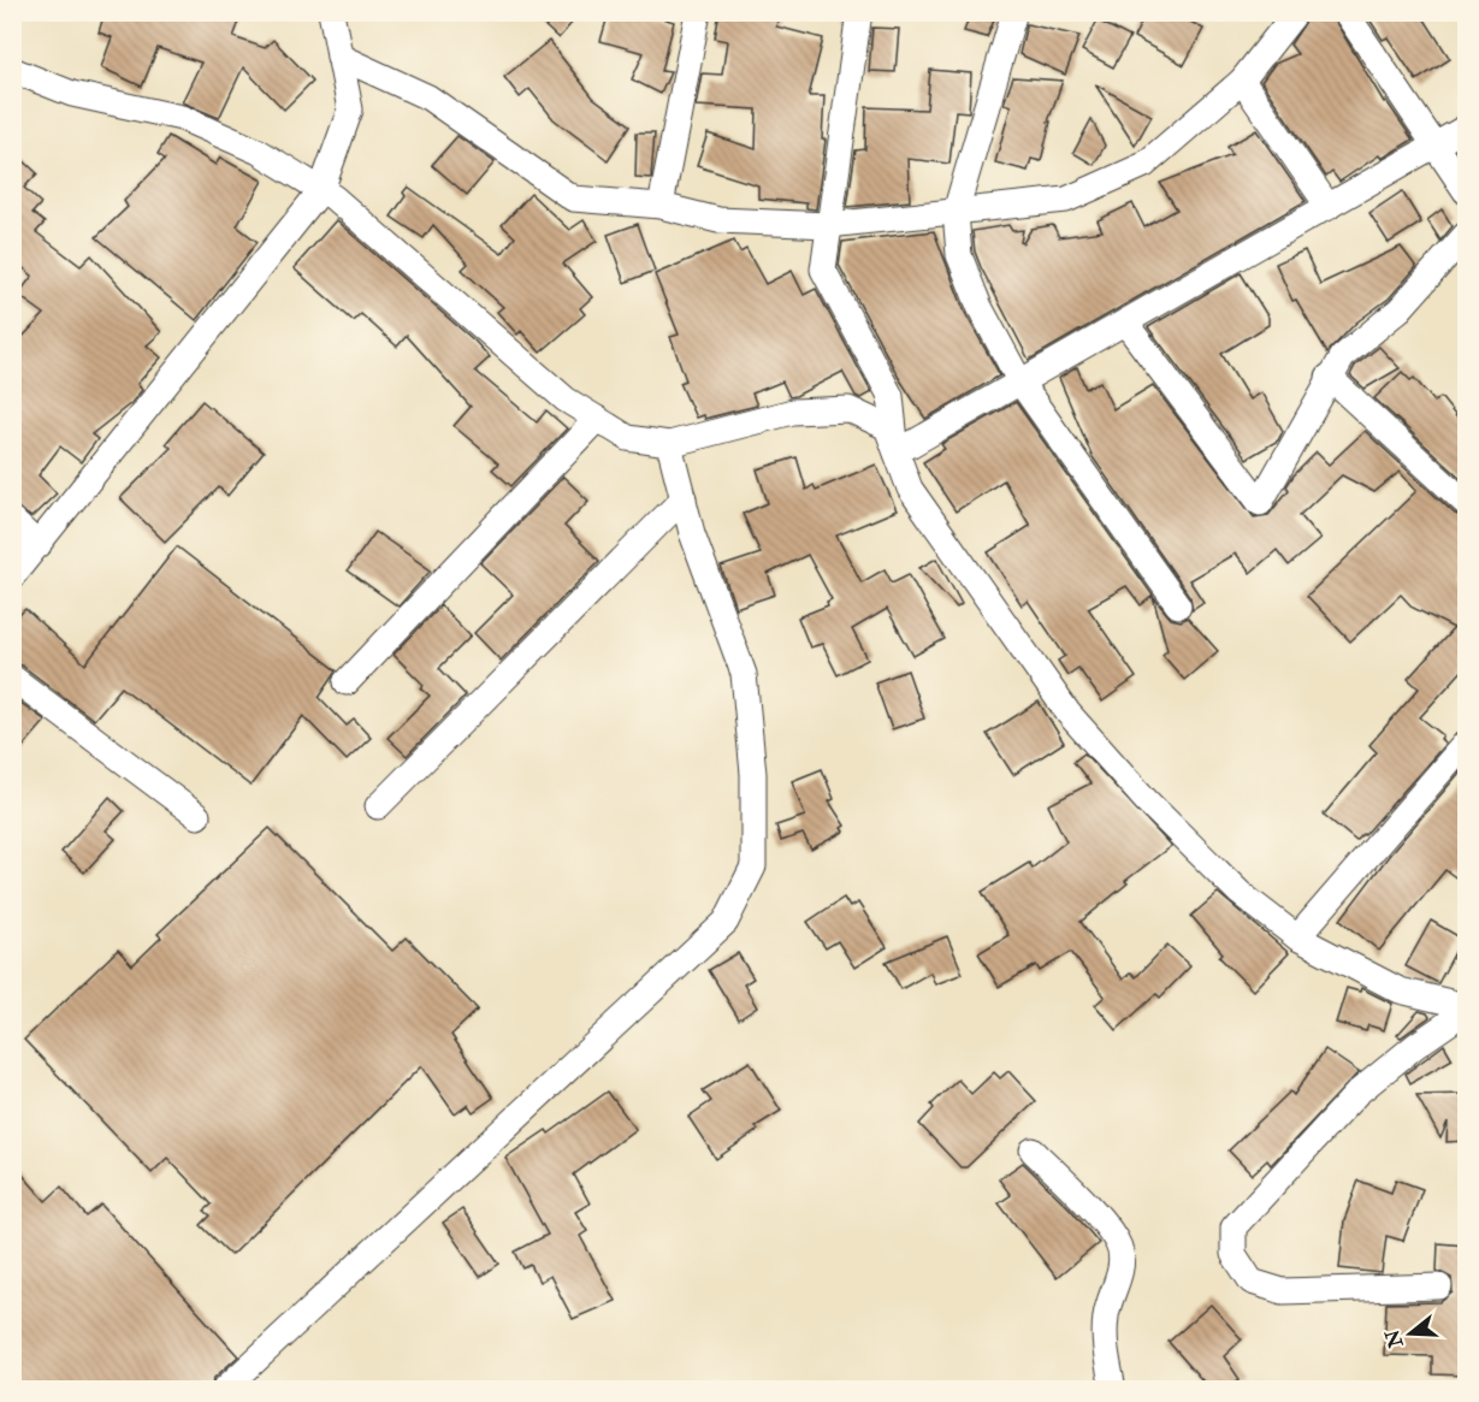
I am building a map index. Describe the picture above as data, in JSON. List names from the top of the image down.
{
  "north": "left"
}
